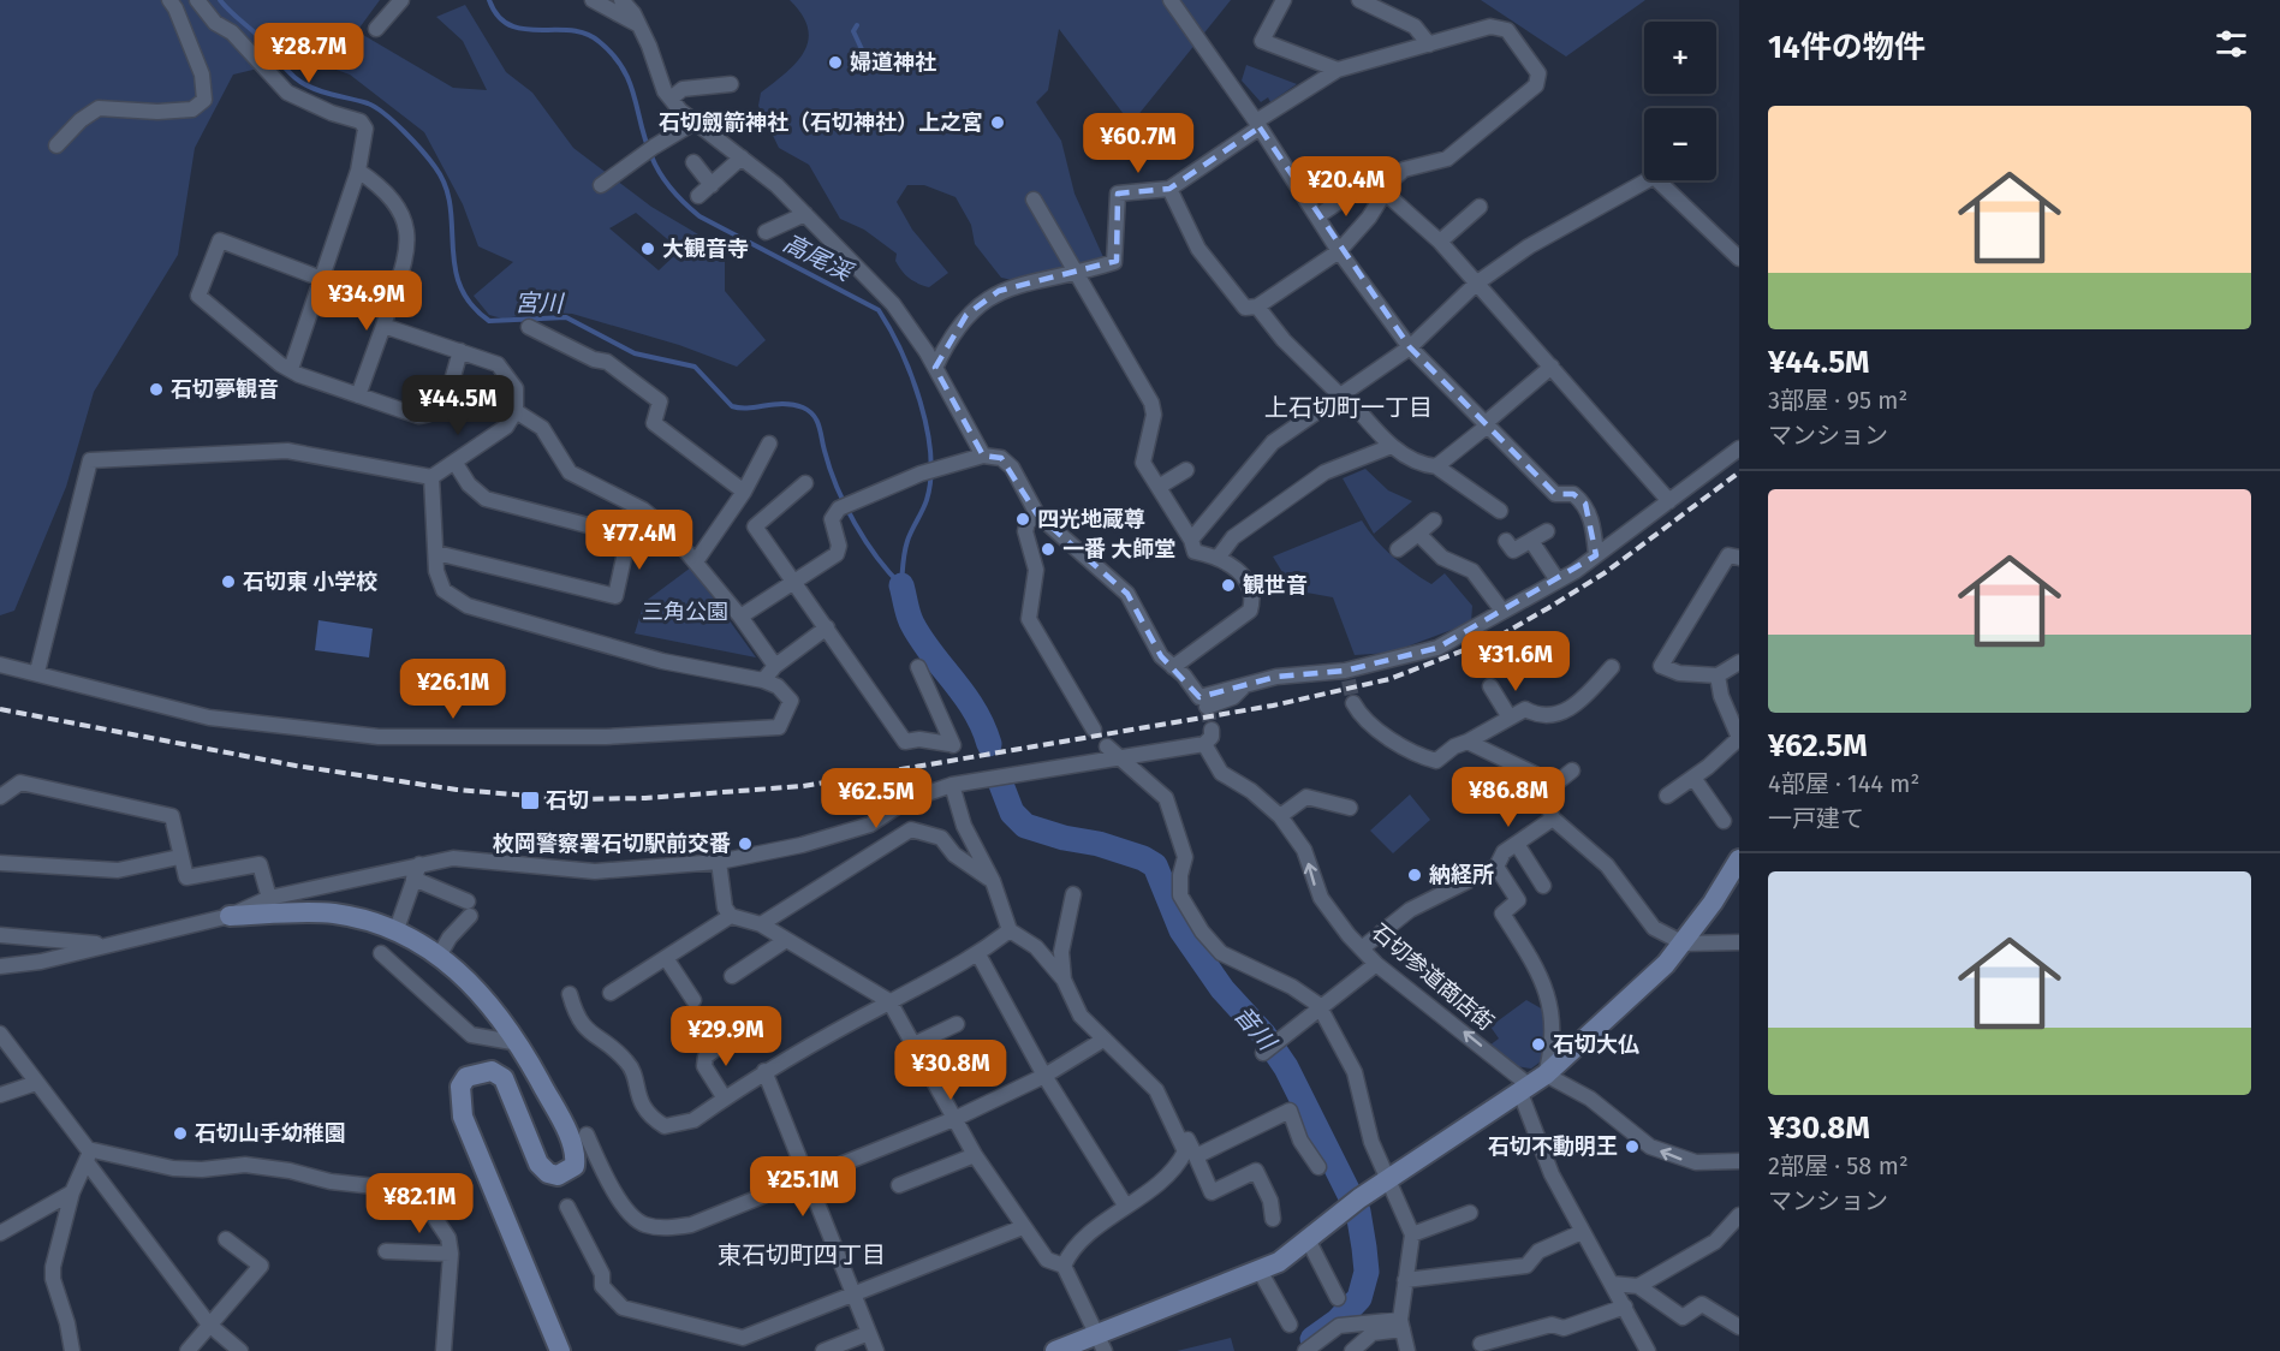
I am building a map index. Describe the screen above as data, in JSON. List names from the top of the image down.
{
  "streets": {
    "street": ["石切参道商店街"]
  },
  "districts": ["上石切町一丁目", "東石切町四丁目"],
  "water": ["高尾渓", "宮川", "音川"],
  "parks": ["三角公園"],
  "places": {
    "other": [
      "婦道神社",
      "石切劔箭神社（石切神社）上之宮",
      "大観音寺",
      "石切夢観音",
      "四光地蔵尊",
      "一番 大師堂",
      "石切東 小学校",
      "観世音",
      "枚岡警察署石切駅前交番",
      "納経所",
      "石切大仏",
      "石切山手幼稚園",
      "石切不動明王"
    ],
    "transit": ["石切"]
  },
  "page": {
    "heading": "14件の物件",
    "map_buttons": ["+", "−"],
    "price": [
      "¥28.7M",
      "¥60.7M",
      "¥20.4M",
      "¥34.9M",
      "¥44.5M",
      "¥77.4M",
      "¥31.6M",
      "¥26.1M",
      "¥86.8M",
      "¥62.5M",
      "¥29.9M",
      "¥30.8M",
      "¥25.1M",
      "¥82.1M"
    ],
    "list": [
      {
        "name": "¥44.5M",
        "note": "3部屋 · 95 m² · マンション"
      },
      {
        "name": "¥62.5M",
        "note": "4部屋 · 144 m² · 一戸建て"
      },
      {
        "name": "¥30.8M",
        "note": "2部屋 · 58 m² · マンション"
      }
    ]
  }
}
